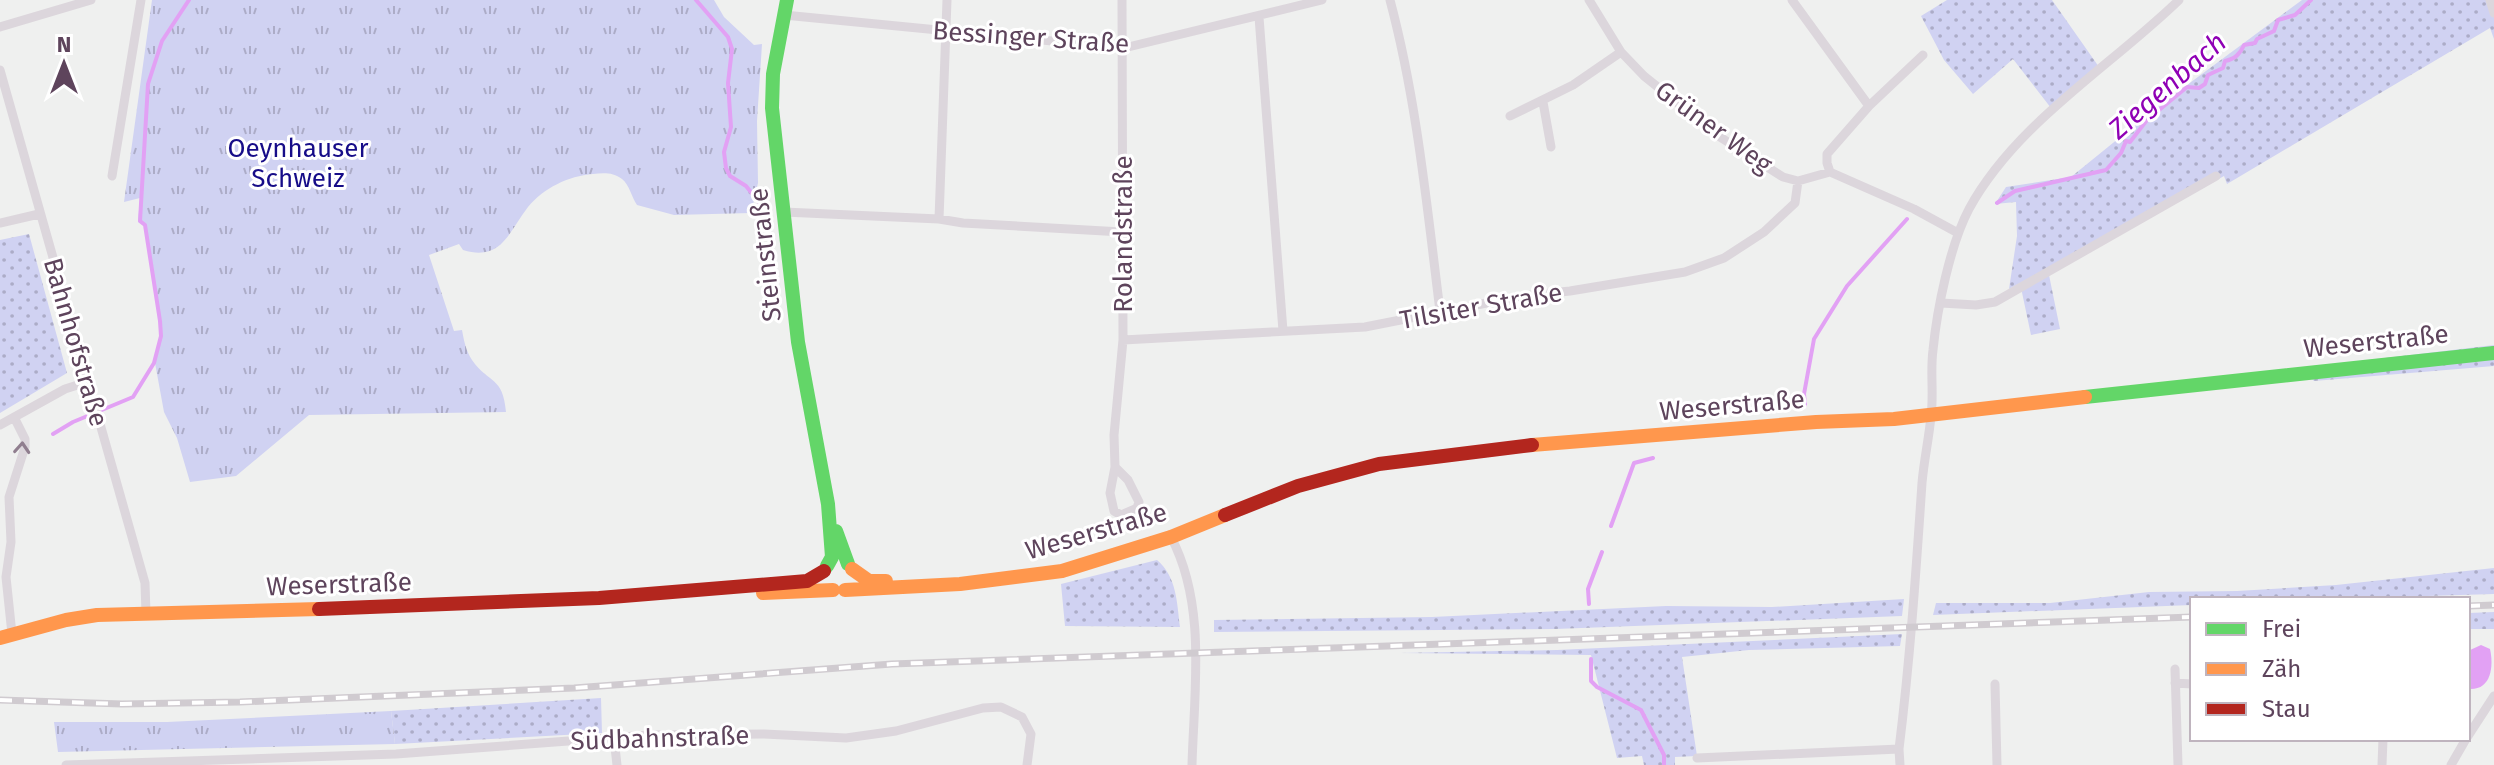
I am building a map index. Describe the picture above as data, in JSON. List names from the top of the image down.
{
  "streets": {
    "street": [
      "Bessinger Straße",
      "Grüner Weg",
      "Rolandstraße",
      "Steinstraße",
      "Tilsiter Straße",
      "Weserstraße",
      "Bahnhofstraße",
      "Südbahnstraße"
    ]
  },
  "crossings": [
    ["Bessinger Straße", "Rolandstraße"],
    ["Bessinger Straße", "Steinstraße"],
    ["Grüner Weg", "Tilsiter Straße"],
    ["Rolandstraße", "Tilsiter Straße"],
    ["Steinstraße", "Weserstraße"],
    ["Weserstraße", "Bahnhofstraße"]
  ],
  "water": ["Ziegenbach"],
  "parks": ["Oeynhauser Schweiz"],
  "legend": ["Frei", "Zäh", "Stau"],
  "north": "top"
}
